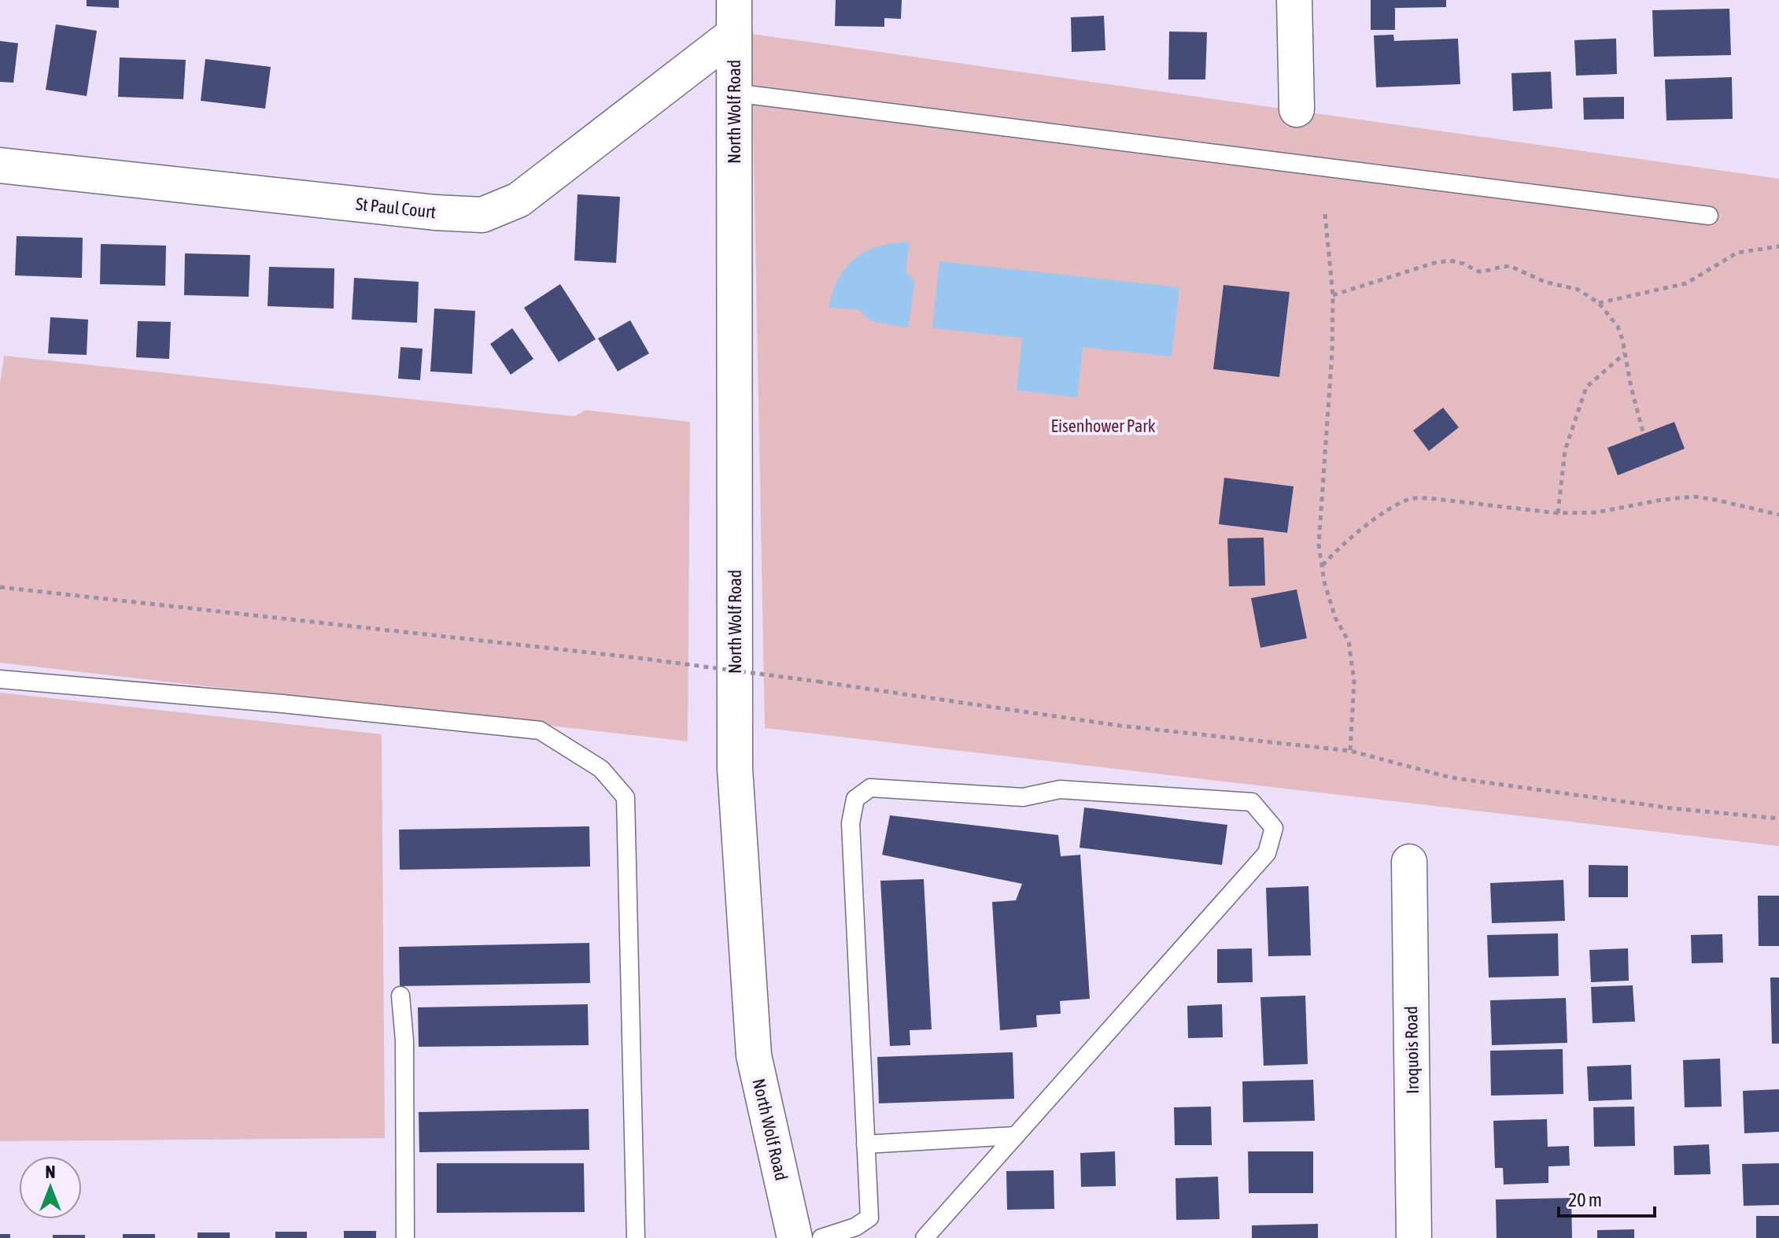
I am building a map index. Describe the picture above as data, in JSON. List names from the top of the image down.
{
  "streets": {
    "street": ["North Wolf Road", "St Paul Court", "Iroquois Road"]
  },
  "crossings": [
    ["North Wolf Road", "St Paul Court"]
  ],
  "parks": ["Eisenhower Park"],
  "scale_bar": "20 m",
  "north": "top"
}
